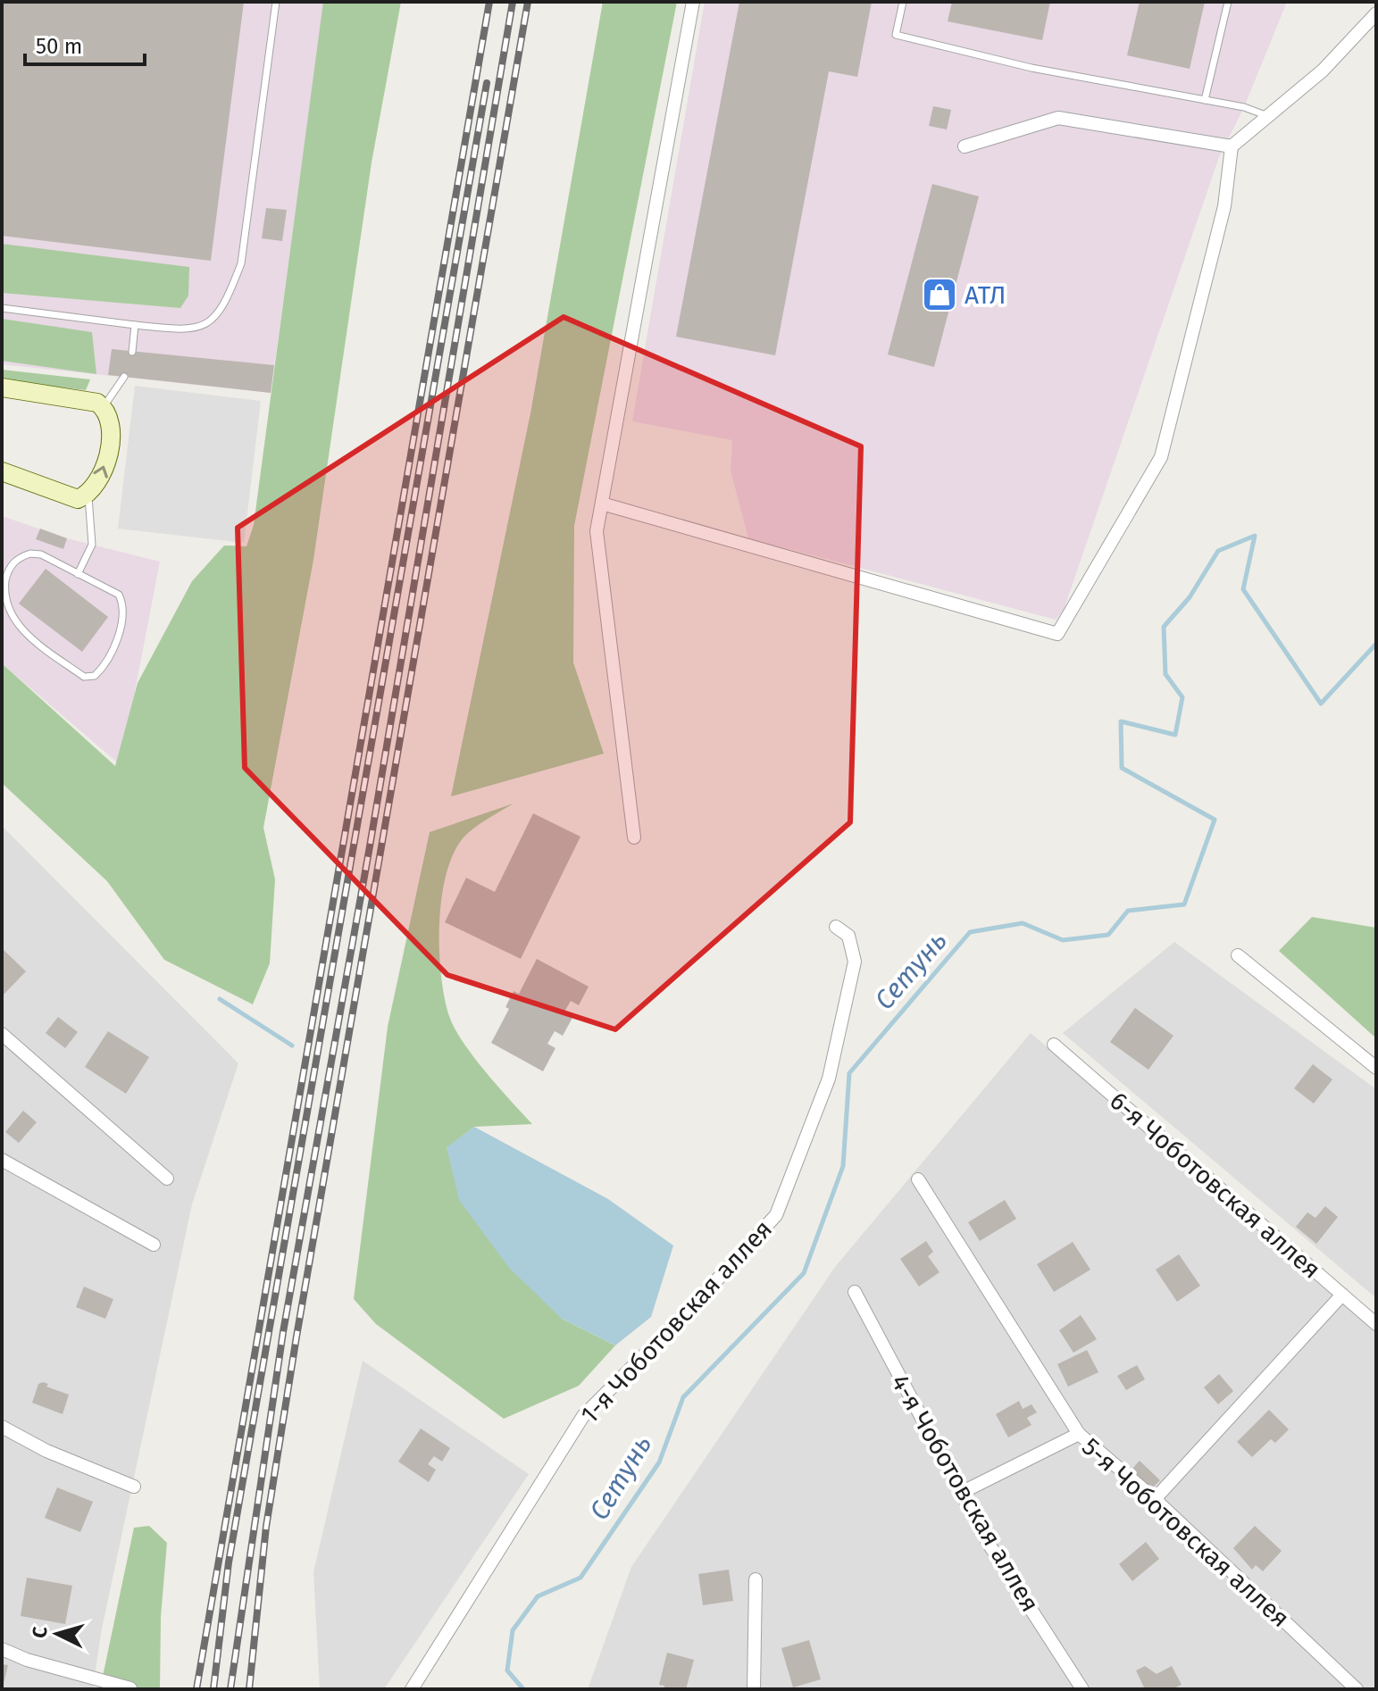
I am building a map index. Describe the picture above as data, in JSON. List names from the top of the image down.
{
  "streets": {
    "street": [
      "6-я Чоботовская аллея",
      "1-я Чоботовская аллея",
      "4-я Чоботовская аллея",
      "5-я Чоботовская аллея"
    ]
  },
  "water": ["Сетунь"],
  "places": {
    "shop": ["АТЛ"]
  },
  "scale_bar": "50 m",
  "north": "left"
}
